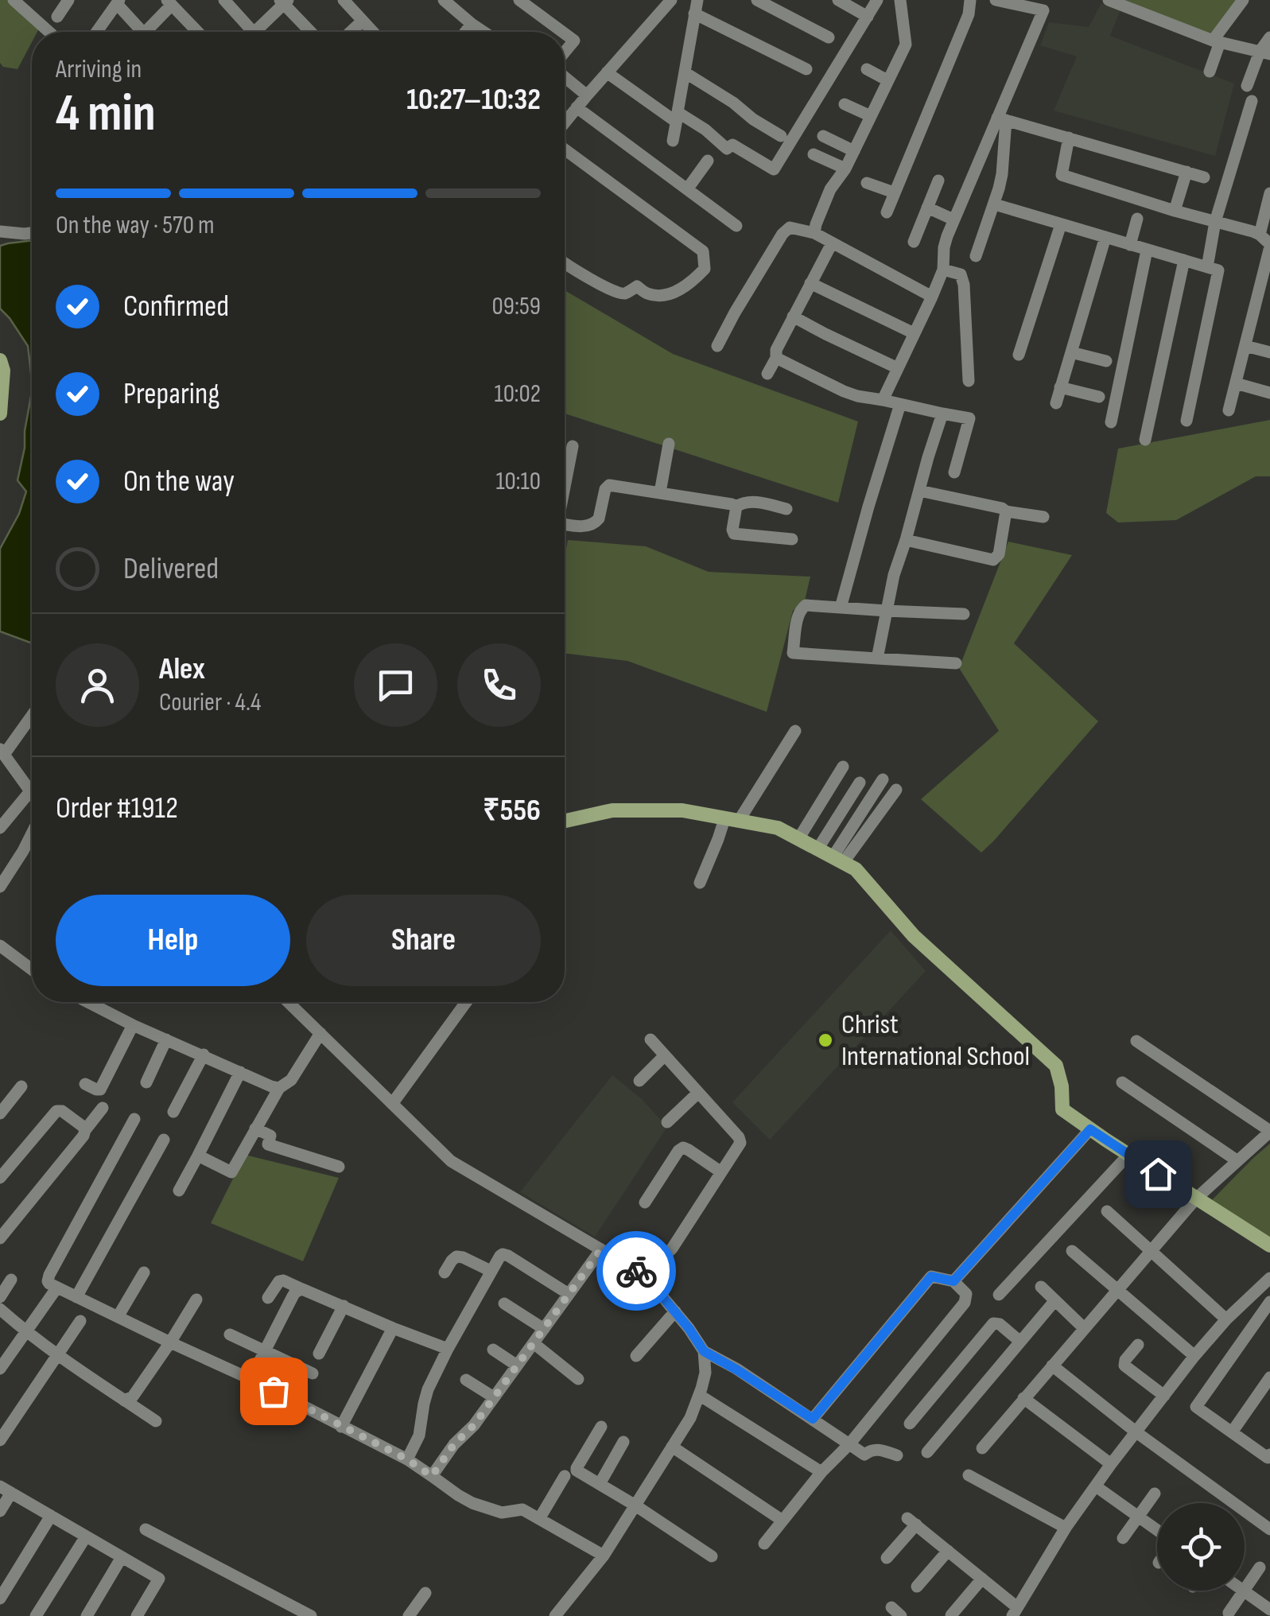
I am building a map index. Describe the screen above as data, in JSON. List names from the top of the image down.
{
  "places": ["Christ International School"],
  "page": {
    "heading": ["4 min", "Arriving in", "10:27–10:32"],
    "panel": [
      "Alex",
      "Courier · 4.4",
      "Order #1912",
      "₹556"
    ],
    "bar": "On the way · 570 m",
    "list": [
      ["Confirmed", "09:59"],
      ["Preparing", "10:02"],
      ["On the way", "10:10"],
      "Delivered"
    ],
    "buttons": ["Help", "Share"]
  }
}
